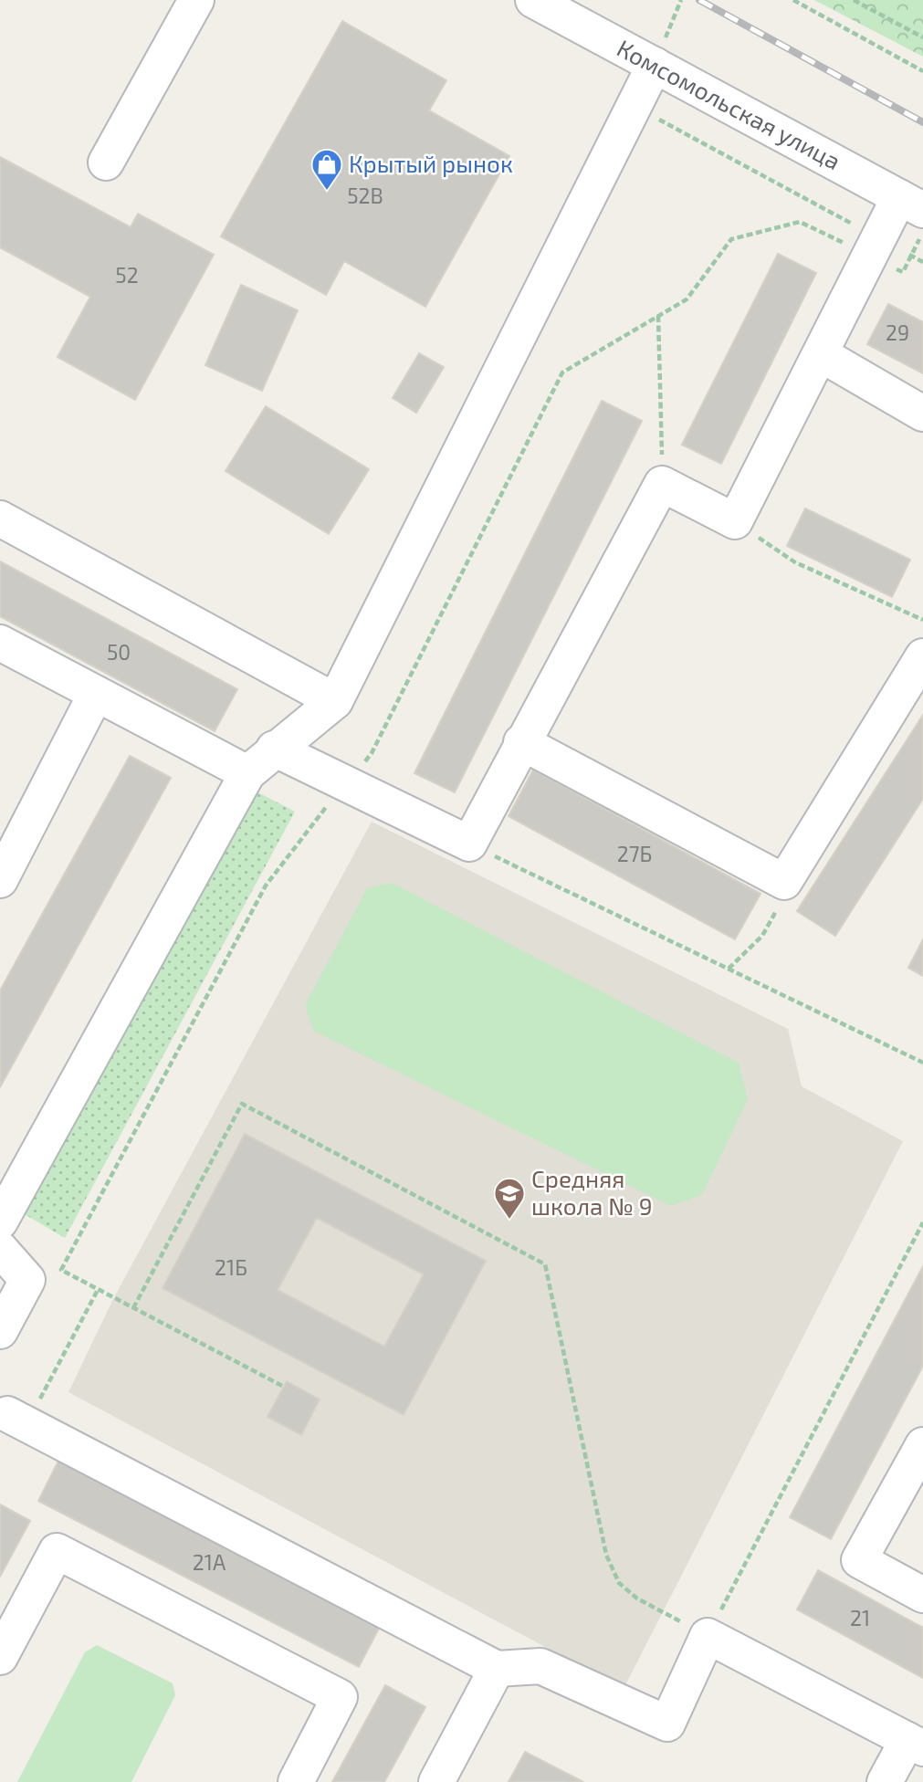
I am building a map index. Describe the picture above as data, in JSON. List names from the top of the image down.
{
  "streets": {
    "street": ["Комсомольская улица"]
  },
  "places": {
    "shop": ["Крытый рынок"],
    "school or university": ["Средняя школа № 9"]
  },
  "house_numbers": [
    "52В",
    "52",
    "29",
    "50",
    "27Б",
    "21Б",
    "21А",
    "21"
  ]
}
